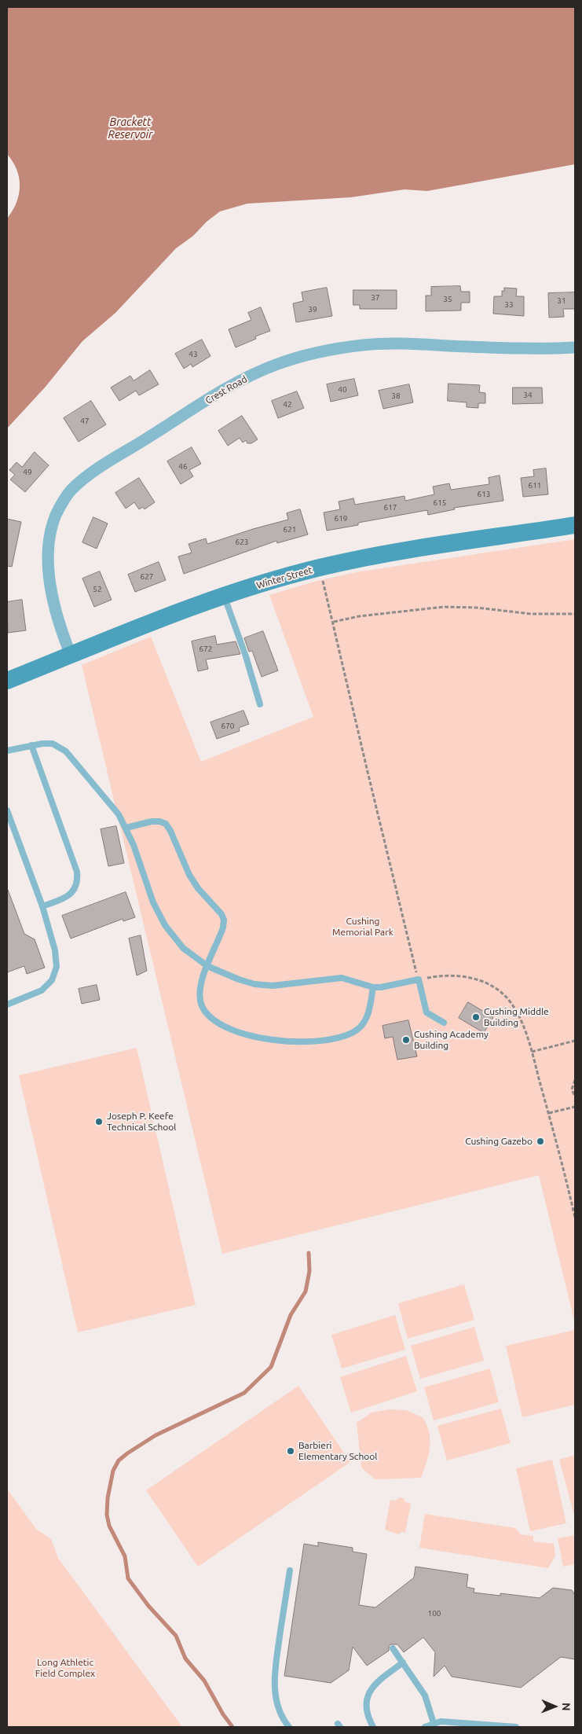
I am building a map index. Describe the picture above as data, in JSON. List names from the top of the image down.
{
  "streets": {
    "main road": ["Winter Street"],
    "street": ["Crest Road"]
  },
  "crossings": [
    ["Crest Road", "Winter Street"]
  ],
  "water": ["Brackett Reservoir"],
  "parks": ["Cushing Memorial Park", "Long Athletic Field Complex"],
  "places": [
    "Cushing Middle Building",
    "Cushing Academy Building",
    "Joseph P. Keefe Technical School",
    "Cushing Gazebo",
    "Barbieri Elementary School"
  ],
  "house_numbers": [
    "37",
    "35",
    "31",
    "33",
    "39",
    "43",
    "40",
    "34",
    "38",
    "42",
    "47",
    "46",
    "49",
    "611",
    "613",
    "615",
    "617",
    "619",
    "621",
    "623",
    "627",
    "52",
    "672",
    "670",
    "100"
  ],
  "north": "right"
}
